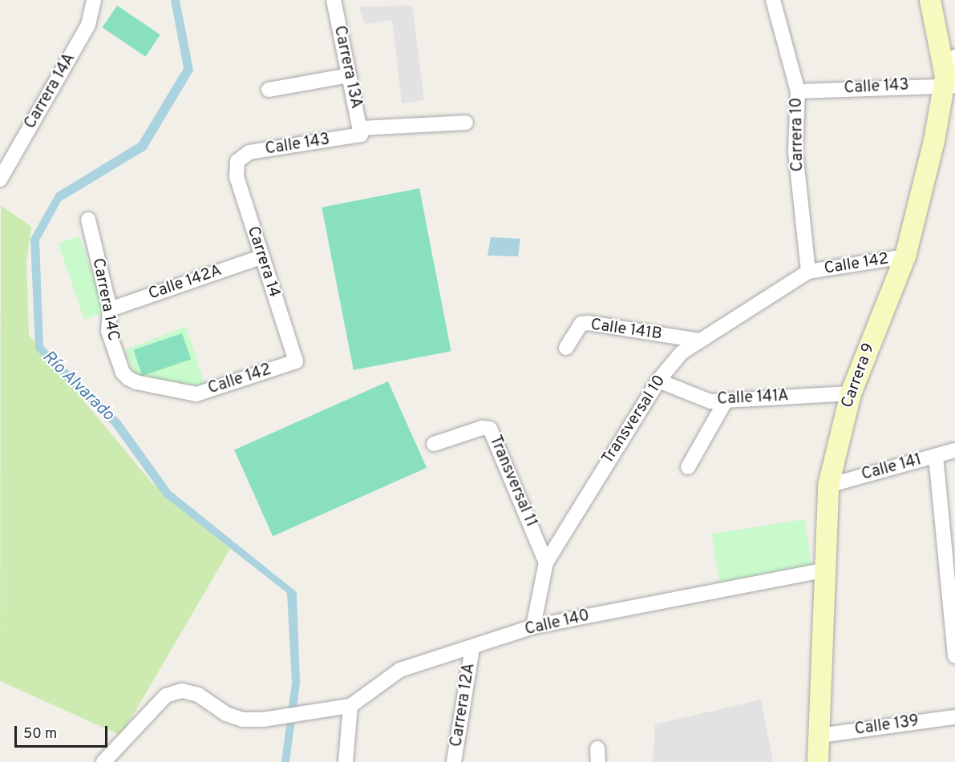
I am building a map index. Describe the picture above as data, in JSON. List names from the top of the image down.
{
  "streets": {
    "street": [
      "Carrera 13A",
      "Calle 143",
      "Carrera 14A",
      "Carrera 10",
      "Carrera 14",
      "Calle 142",
      "Calle 142A",
      "Carrera 14C",
      "Calle 141B",
      "Carrera 9",
      "Calle 141A",
      "Transversal 10",
      "Calle 141",
      "Transversal 11",
      "Calle 140",
      "Carrera 12A",
      "Calle 139"
    ]
  },
  "crossings": [
    ["Carrera 13A", "Calle 143"],
    ["Calle 143", "Carrera 10"],
    ["Calle 143", "Carrera 14"],
    ["Calle 143", "Carrera 9"],
    ["Carrera 10", "Calle 142"],
    ["Carrera 10", "Transversal 10"],
    ["Carrera 14", "Calle 142"],
    ["Carrera 14", "Calle 142A"],
    ["Calle 142", "Carrera 14C"],
    ["Calle 142", "Carrera 9"],
    ["Calle 142", "Transversal 10"],
    ["Calle 142A", "Carrera 14C"],
    ["Calle 141B", "Transversal 10"],
    ["Carrera 9", "Calle 141A"],
    ["Carrera 9", "Calle 141"],
    ["Carrera 9", "Calle 140"],
    ["Carrera 9", "Calle 139"],
    ["Calle 141A", "Transversal 10"],
    ["Transversal 10", "Transversal 11"],
    ["Transversal 10", "Calle 140"],
    ["Calle 140", "Carrera 12A"]
  ],
  "water": ["Río Alvarado"],
  "scale_bar": "50 m"
}
